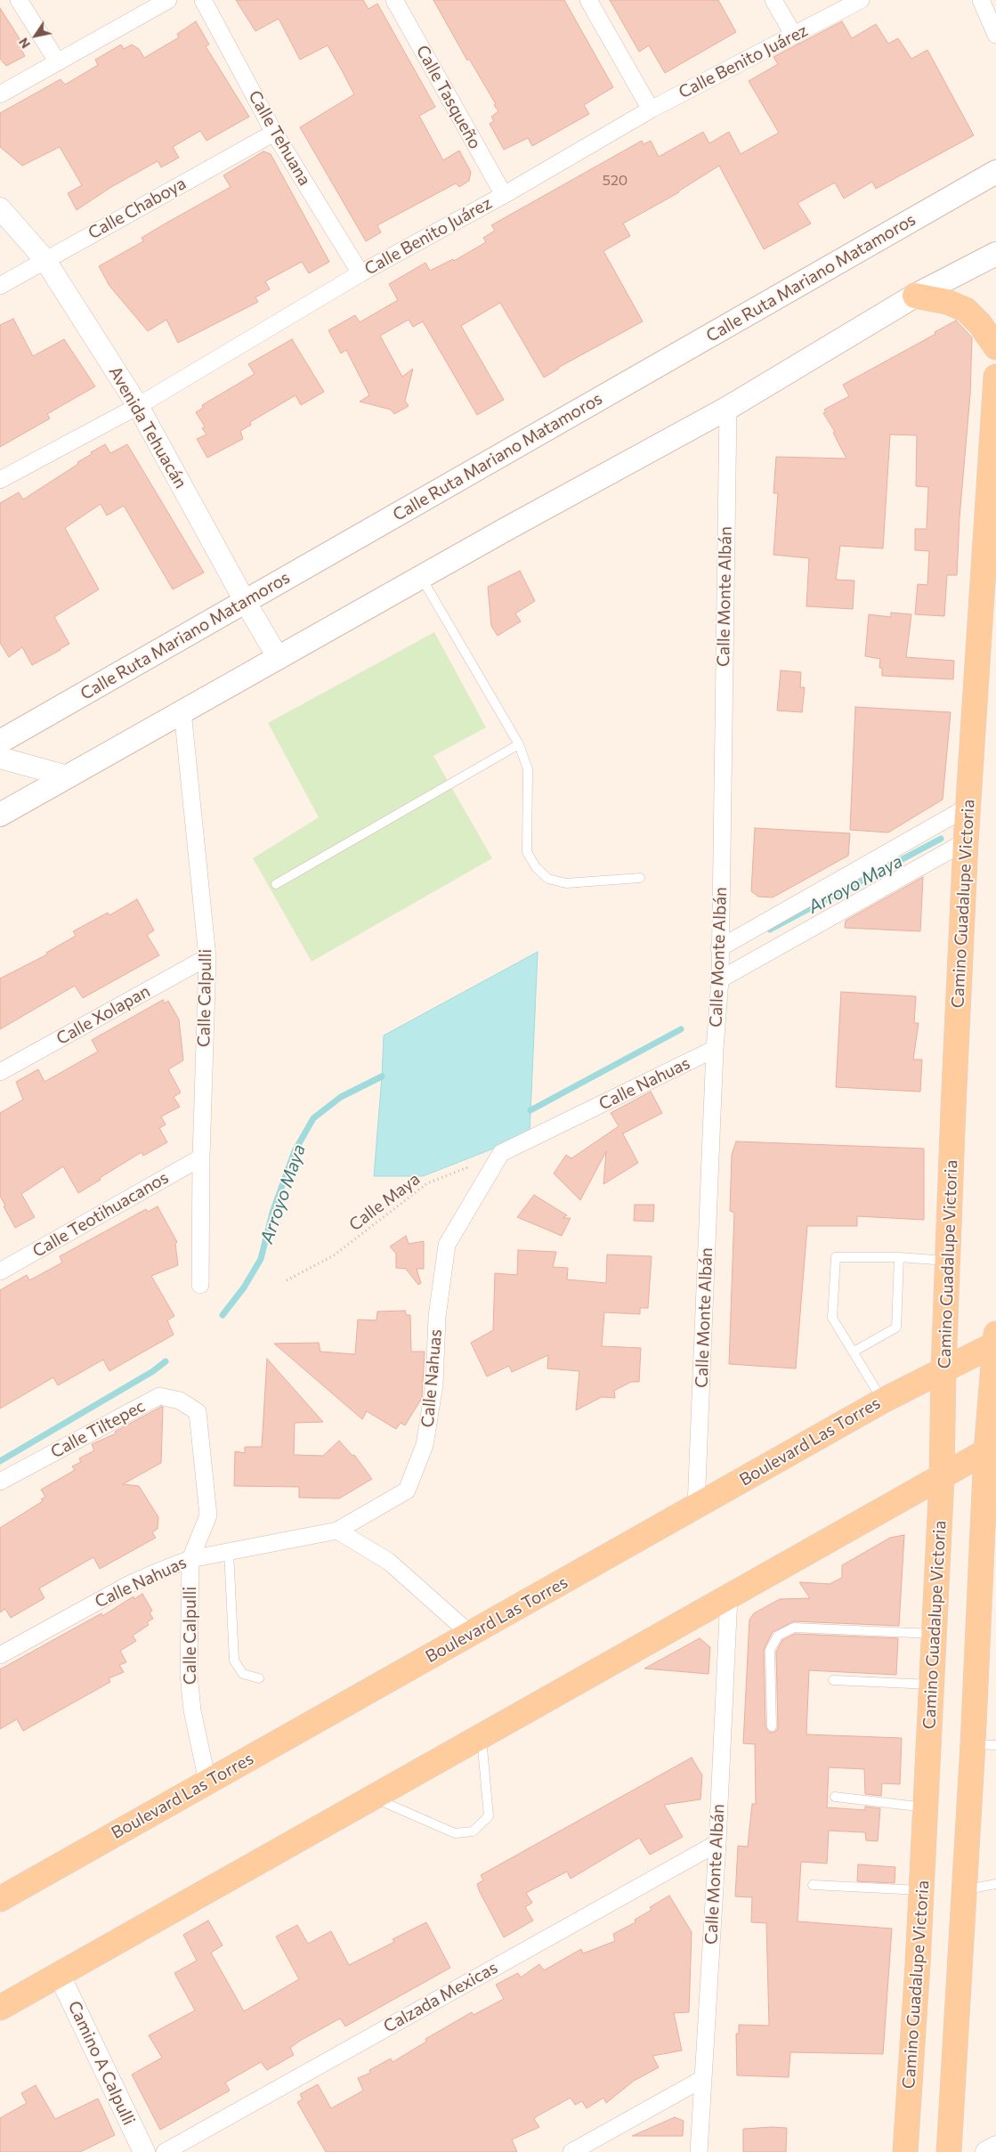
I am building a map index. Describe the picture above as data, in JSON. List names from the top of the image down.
{
  "streets": {
    "main road": ["Calle Ruta Mariano Matamoros", "Camino Guadalupe Victoria", "Boulevard Las Torres"],
    "street": [
      "Calle Benito Juárez",
      "Calle Tasqueño",
      "Calle Tehuana",
      "Calle Chaboya",
      "Avenida Tehuacán",
      "Calle Monte Albán",
      "Calle Calpulli",
      "Calle Xolapan",
      "Calle Nahuas",
      "Calle Teotihuacanos",
      "Calle Tiltepec",
      "Calzada Mexicas",
      "Camino A Calpulli"
    ],
    "path": ["Calle Maya"]
  },
  "crossings": [
    ["Calle Benito Juárez", "Calle Tasqueño"],
    ["Calle Benito Juárez", "Calle Tehuana"],
    ["Calle Benito Juárez", "Avenida Tehuacán"],
    ["Calle Tehuana", "Calle Chaboya"],
    ["Calle Chaboya", "Avenida Tehuacán"],
    ["Calle Ruta Mariano Matamoros", "Avenida Tehuacán"],
    ["Calle Monte Albán", "Calle Nahuas"],
    ["Calle Monte Albán", "Boulevard Las Torres"],
    ["Calle Monte Albán", "Calzada Mexicas"],
    ["Camino Guadalupe Victoria", "Boulevard Las Torres"],
    ["Calle Calpulli", "Calle Xolapan"],
    ["Calle Calpulli", "Calle Nahuas"],
    ["Calle Calpulli", "Calle Teotihuacanos"],
    ["Calle Calpulli", "Calle Tiltepec"],
    ["Calle Calpulli", "Boulevard Las Torres"],
    ["Calle Nahuas", "Calle Maya"]
  ],
  "water": ["Arroyo Maya"],
  "house_numbers": ["520"],
  "north": "bottom left"
}
